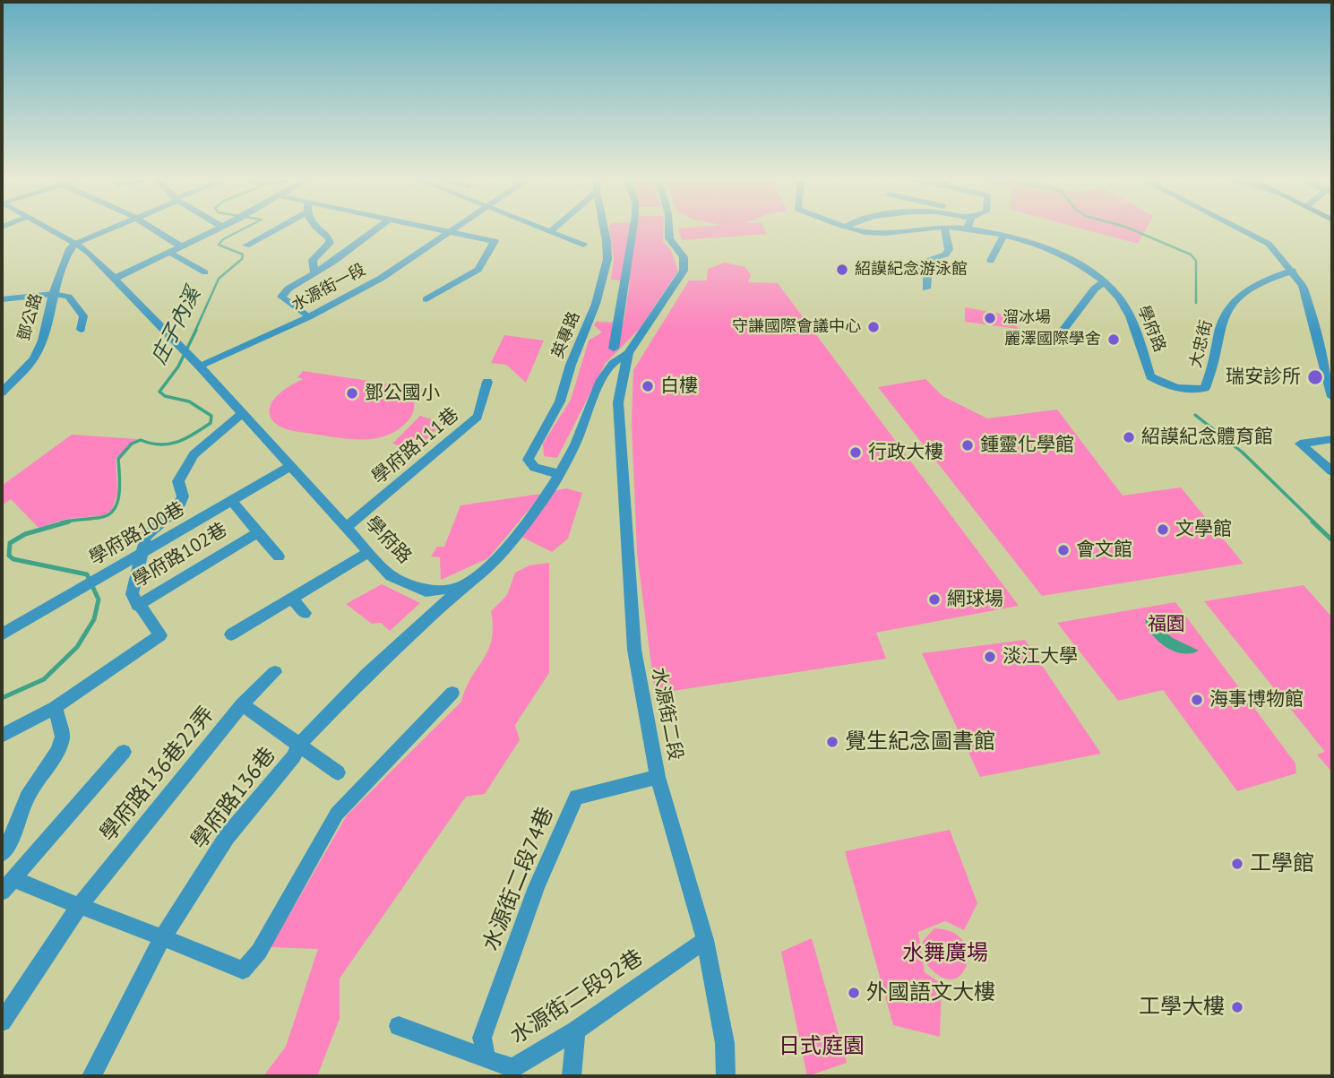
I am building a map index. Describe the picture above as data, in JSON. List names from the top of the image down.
{
  "streets": {
    "street": [
      "水源街一段",
      "鄧公路",
      "學府路",
      "英專路",
      "大忠街",
      "學府路111巷",
      "學府路100巷",
      "學府路102巷",
      "水源街二段",
      "學府路136巷22弄",
      "學府路136巷",
      "水源街二段74巷",
      "水源街二段92巷"
    ]
  },
  "crossings": [
    ["水源街一段", "學府路"],
    ["鄧公路", "學府路"],
    ["學府路", "大忠街"],
    ["學府路", "學府路111巷"],
    ["學府路", "學府路100巷"],
    ["學府路", "學府路136巷"],
    ["學府路100巷", "學府路102巷"],
    ["水源街二段", "水源街二段74巷"],
    ["水源街二段", "水源街二段92巷"],
    ["水源街二段74巷", "水源街二段92巷"]
  ],
  "water": ["庄子內溪"],
  "parks": ["福園", "水舞廣場", "日式庭園"],
  "places": [
    "紹謨紀念游泳館",
    "溜冰場",
    "守謙國際會議中心",
    "麗澤國際學舍",
    "瑞安診所",
    "白樓",
    "鄧公國小",
    "紹謨紀念體育館",
    "鍾靈化學館",
    "行政大樓",
    "文學館",
    "會文館",
    "網球場",
    "淡江大學",
    "海事博物館",
    "覺生紀念圖書館",
    "工學館",
    "外國語文大樓",
    "工學大樓"
  ]
}
